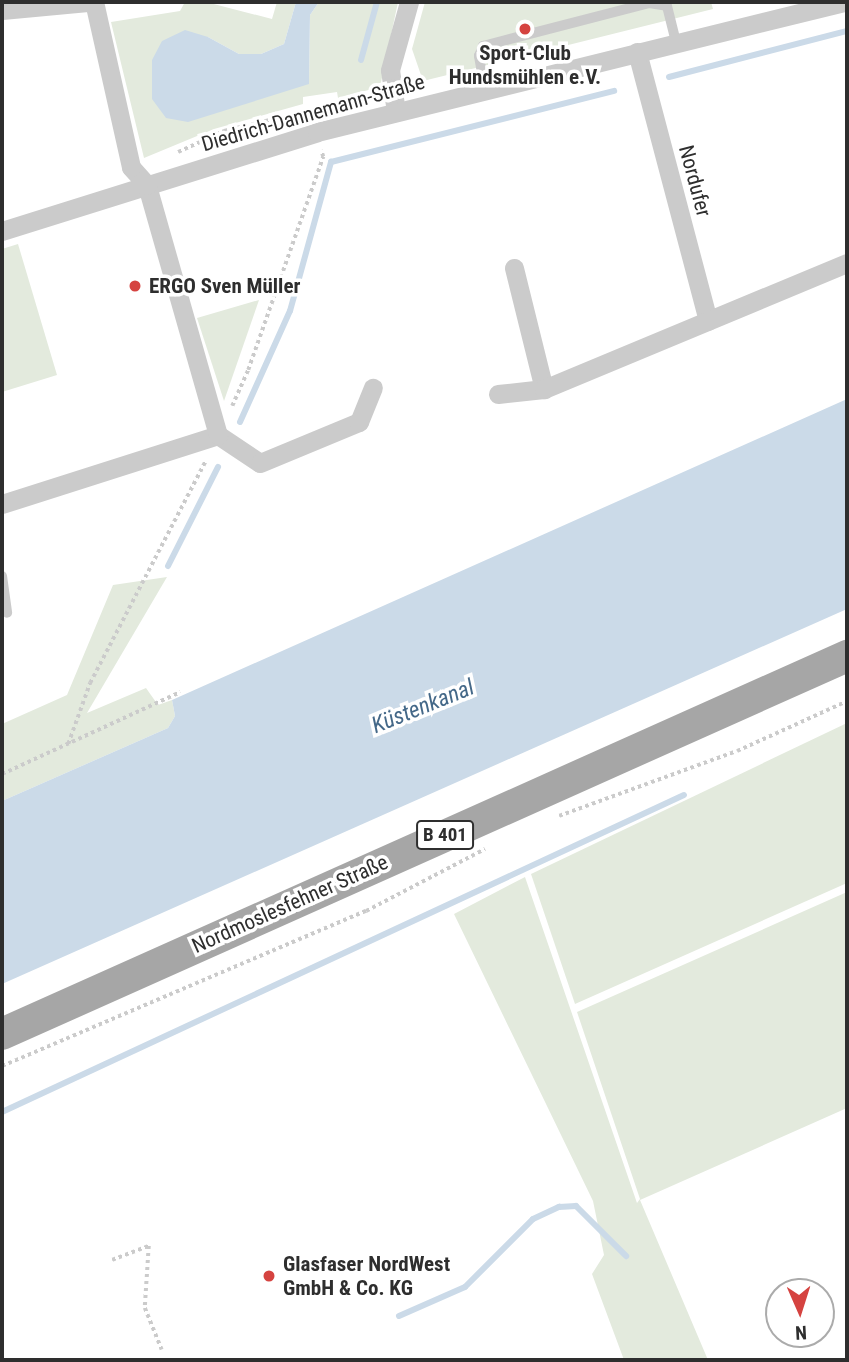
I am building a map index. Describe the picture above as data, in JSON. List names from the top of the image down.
{
  "streets": {
    "main road": ["B 401", "Nordmoslesfehner Straße"],
    "street": ["Diedrich-Dannemann-Straße", "Nordufer"]
  },
  "crossings": [
    ["Diedrich-Dannemann-Straße", "Nordufer"]
  ],
  "water": ["Küstenkanal"],
  "places": ["Sport-Club Hundsmühlen e.V.", "ERGO Sven Müller", "Glasfaser NordWest GmbH & Co. KG"],
  "north": "bottom"
}
